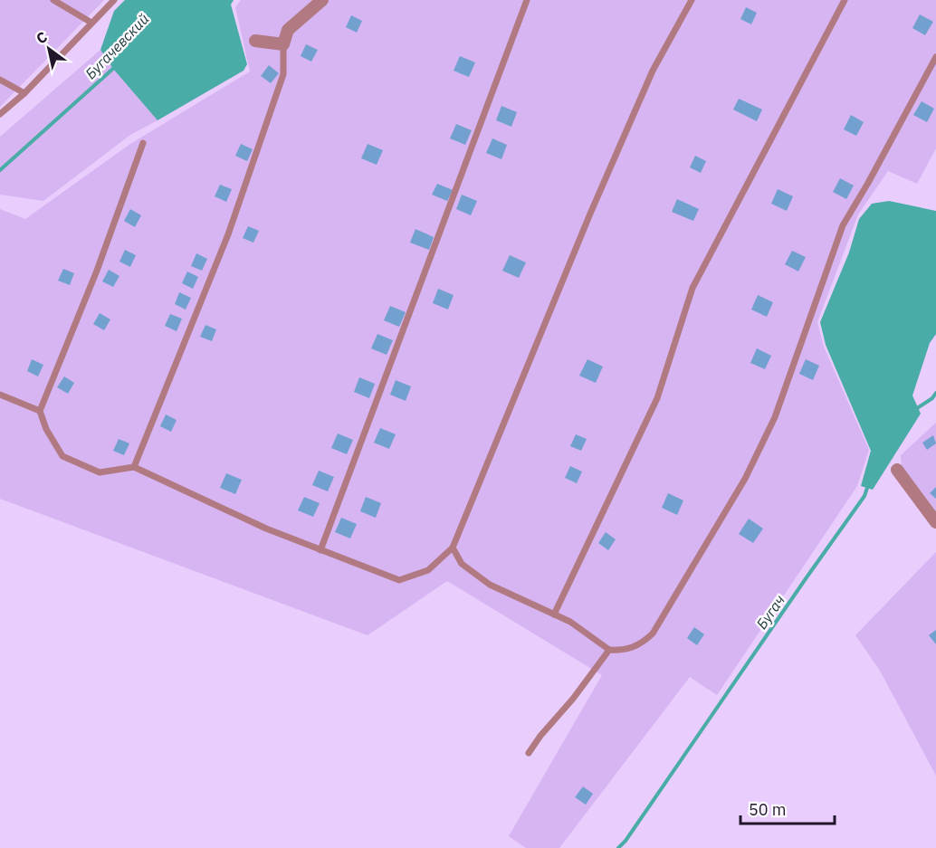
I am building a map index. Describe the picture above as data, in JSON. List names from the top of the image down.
{
  "water": ["Бугачевский", "Бугач"],
  "scale_bar": "50 m",
  "north": "top left"
}
